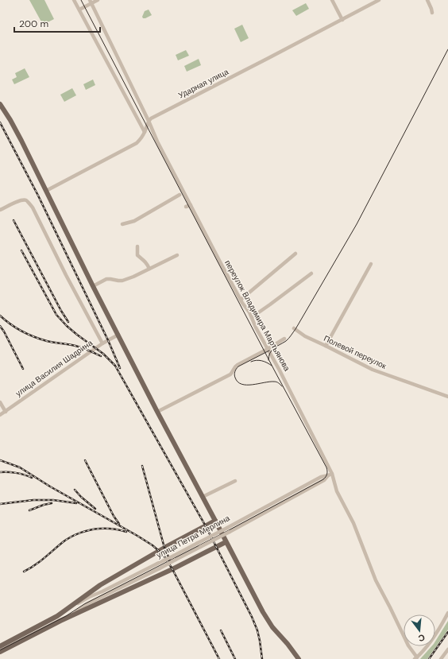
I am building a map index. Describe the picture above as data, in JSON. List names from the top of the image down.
{
  "streets": {
    "main road": ["улица Петра Мерлина"],
    "street": [
      "Ударная улица",
      "переулок Владимира Мартьянова",
      "Полевой переулок",
      "улица Василия Шадрина"
    ]
  },
  "crossings": [
    ["Ударная улица", "переулок Владимира Мартьянова"],
    ["переулок Владимира Мартьянова", "улица Петра Мерлина"]
  ],
  "scale_bar": "200 m",
  "north": "bottom"
}
